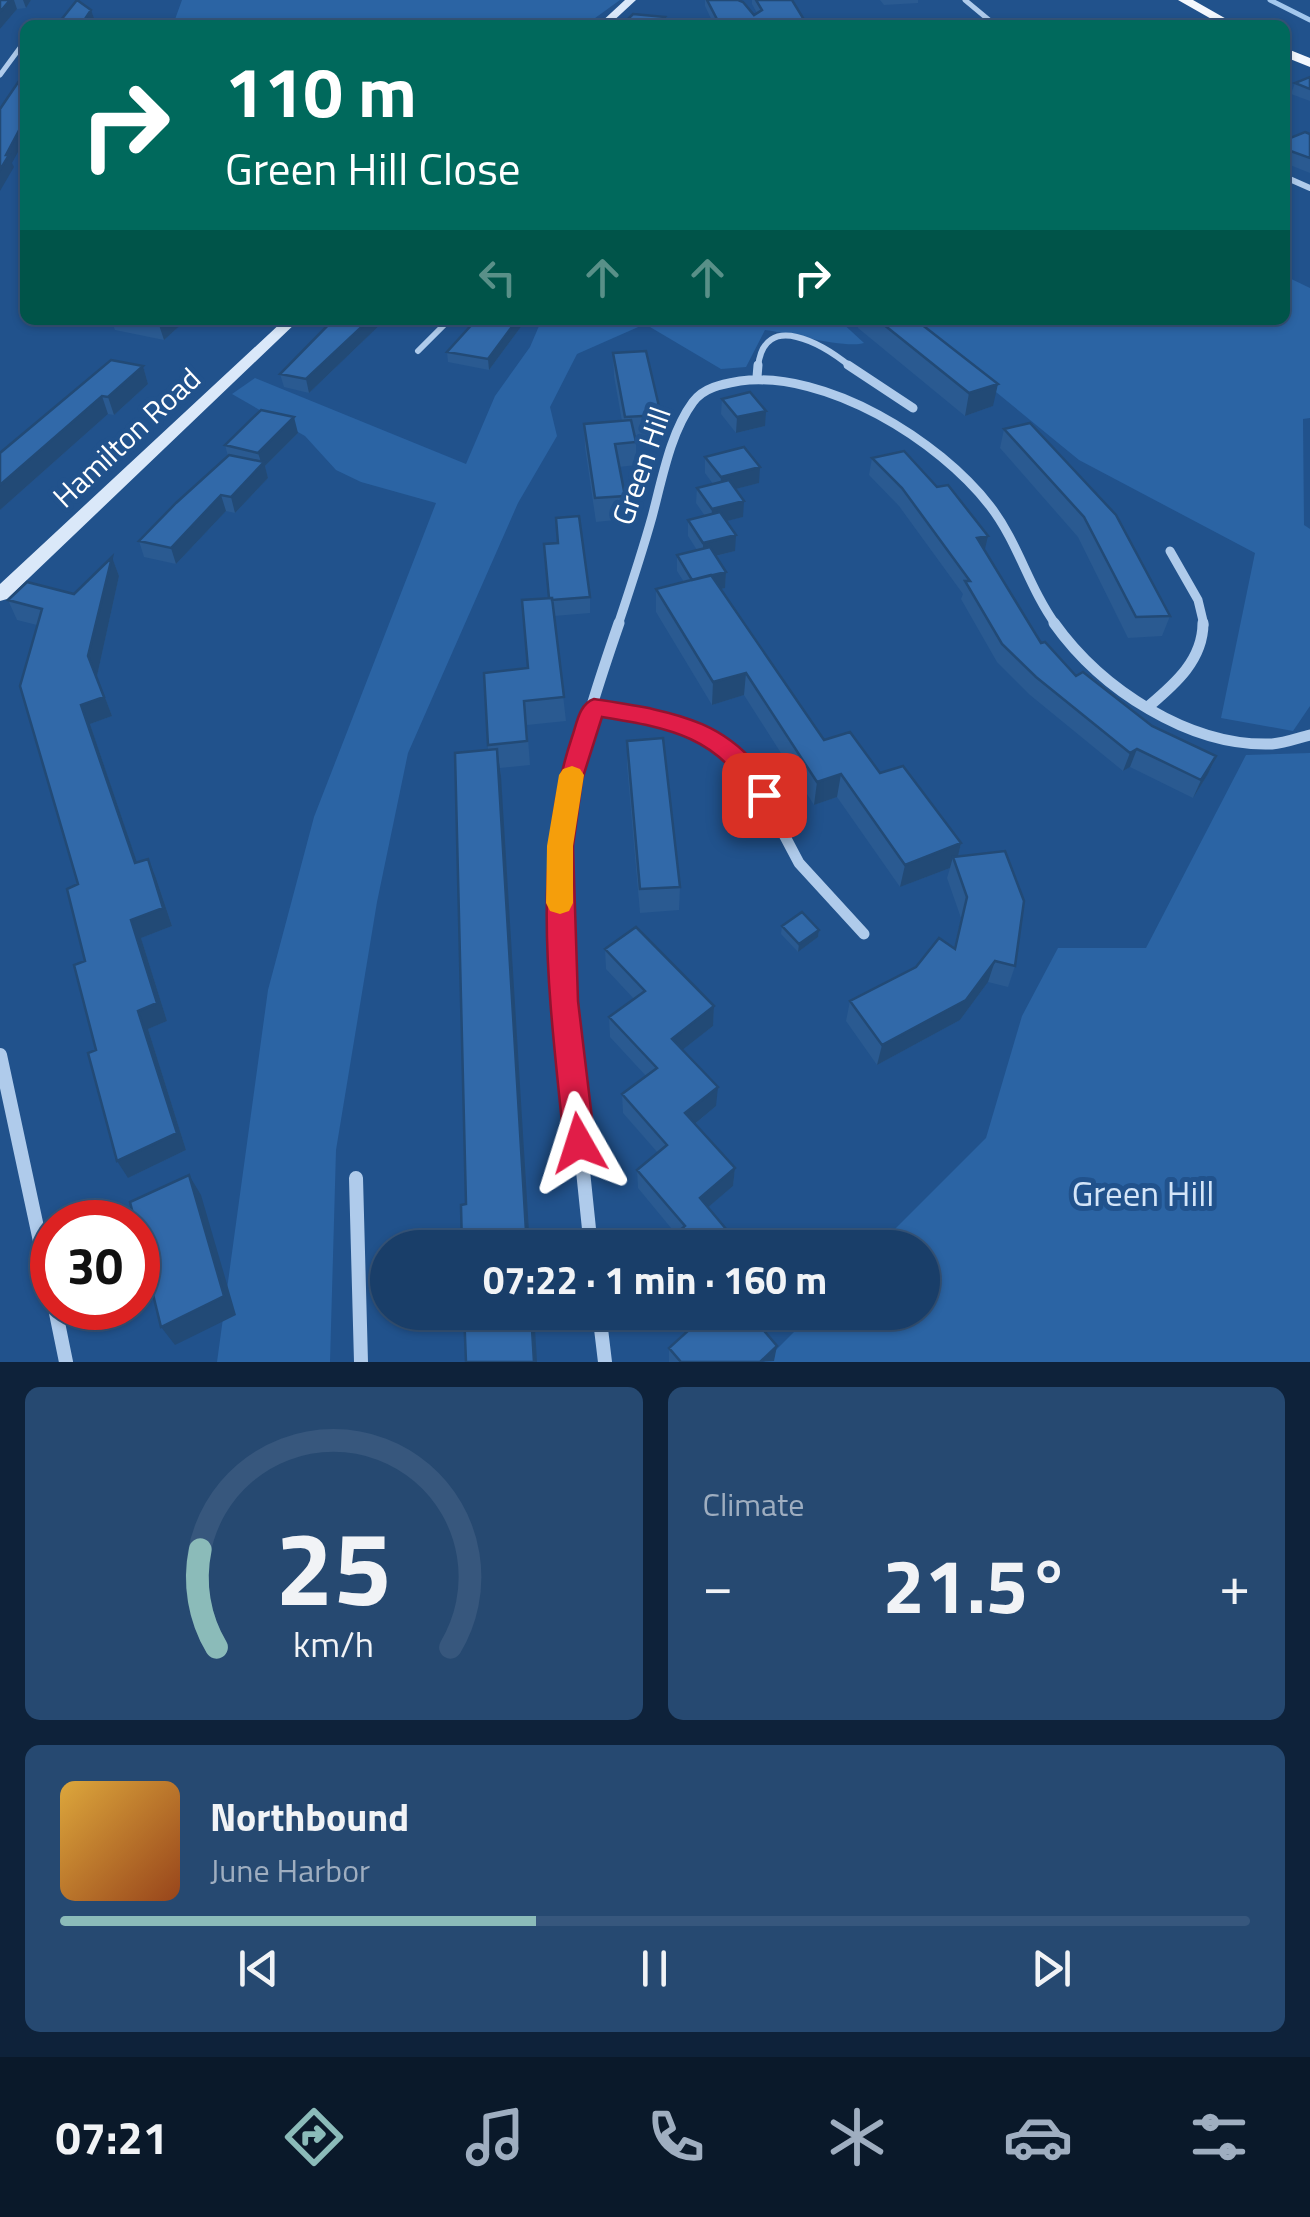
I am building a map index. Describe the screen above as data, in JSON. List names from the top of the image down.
{
  "streets": {
    "street": ["Hamilton Road", "Green Hill"]
  },
  "parks": ["Green Hill"],
  "page": {
    "turn": ["110 m", "Green Hill Close"],
    "limit": "30",
    "trip": "07:22 · 1 min · 160 m",
    "tile": "Climate",
    "heat": ["−", "21.5°", "+"],
    "song": ["Northbound", "June Harbor"],
    "tabs": "07:21",
    "gauge": ["25", "km/h"]
  }
}
